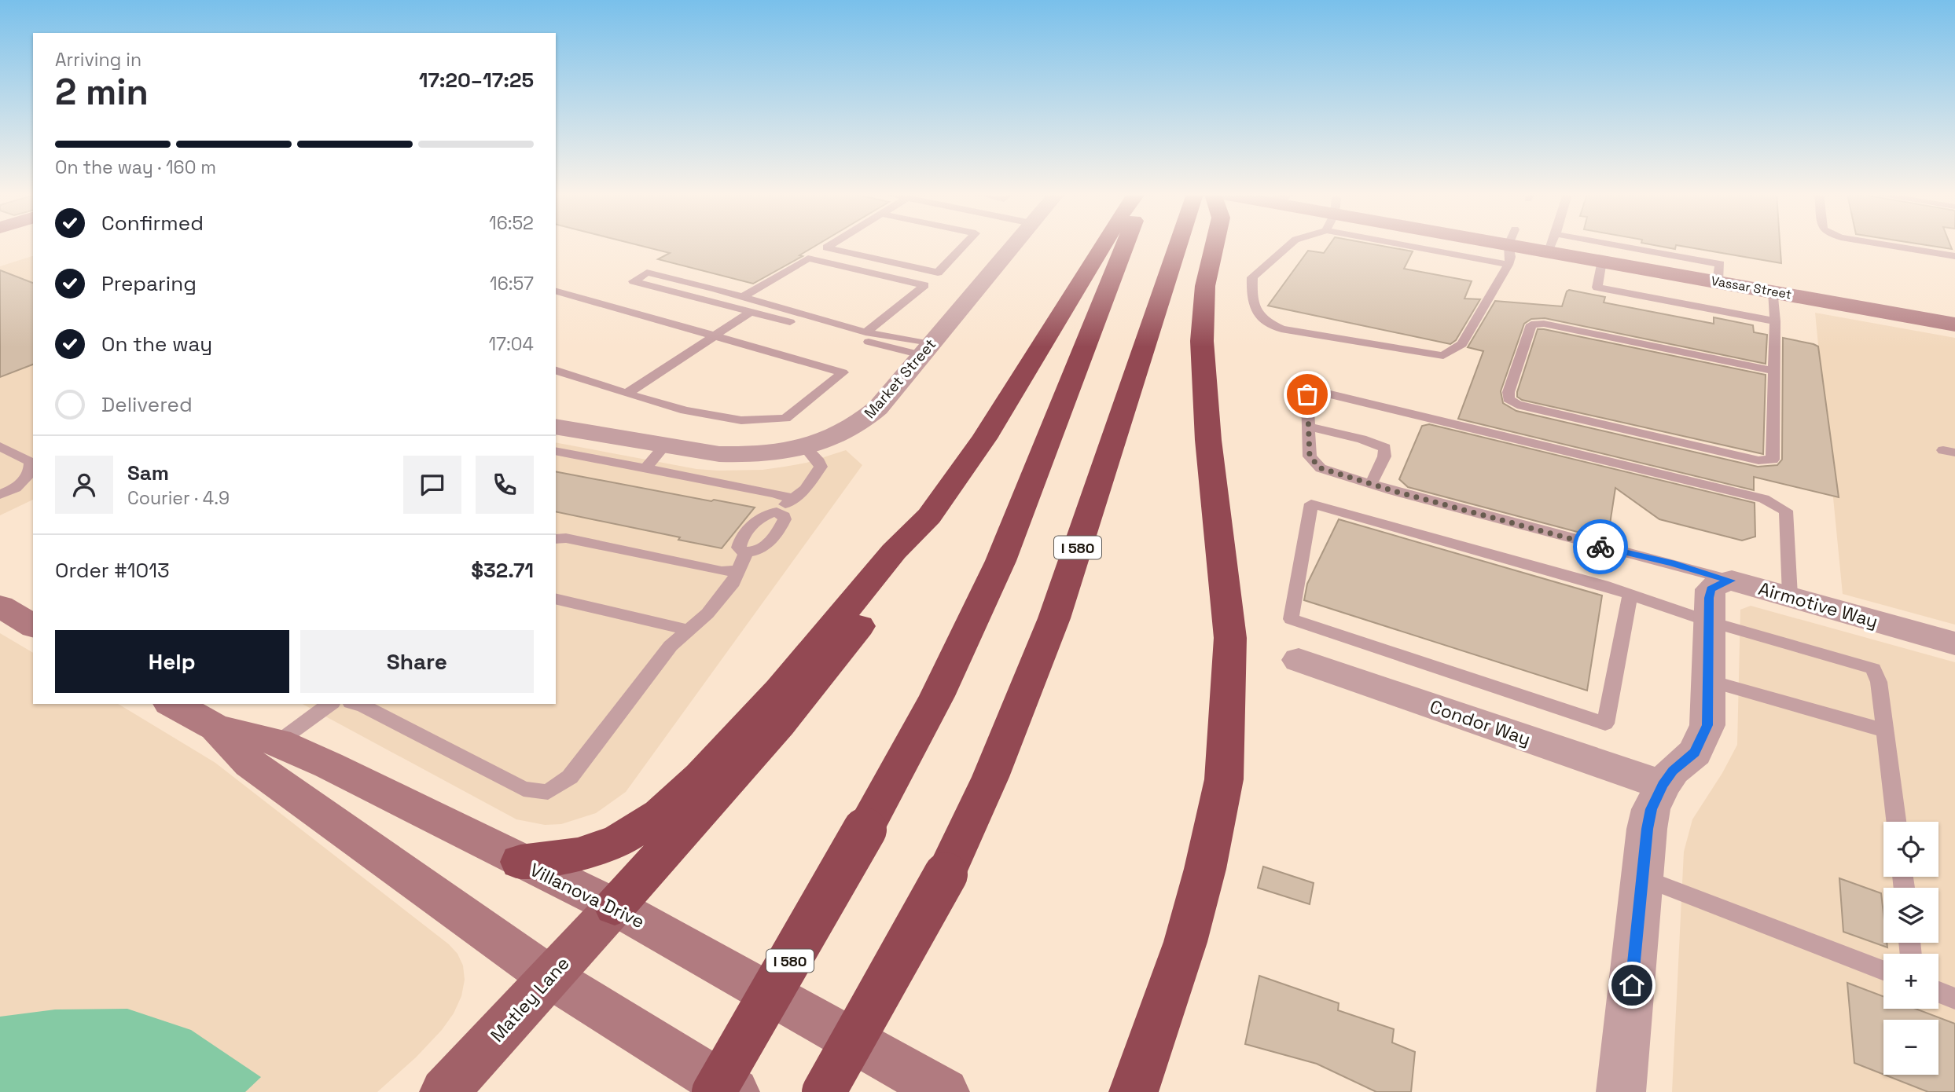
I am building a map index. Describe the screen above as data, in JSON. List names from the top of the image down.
{
  "streets": {
    "highway": ["I 580"],
    "main road": ["Matley Lane"],
    "street": [
      "Vassar Street",
      "Market Street",
      "Airmotive Way",
      "Condor Way",
      "Villanova Drive"
    ]
  },
  "crossings": [
    ["Villanova Drive", "Matley Lane"]
  ],
  "page": {
    "heading": ["2 min", "Arriving in", "17:20–17:25"],
    "panel": [
      "Sam",
      "Courier · 4.9",
      "Order #1013",
      "$32.71"
    ],
    "bar": "On the way · 160 m",
    "list": [
      ["Confirmed", "16:52"],
      ["Preparing", "16:57"],
      ["On the way", "17:04"],
      "Delivered"
    ],
    "buttons": ["Help", "Share"],
    "map_buttons": ["+", "−"]
  }
}
